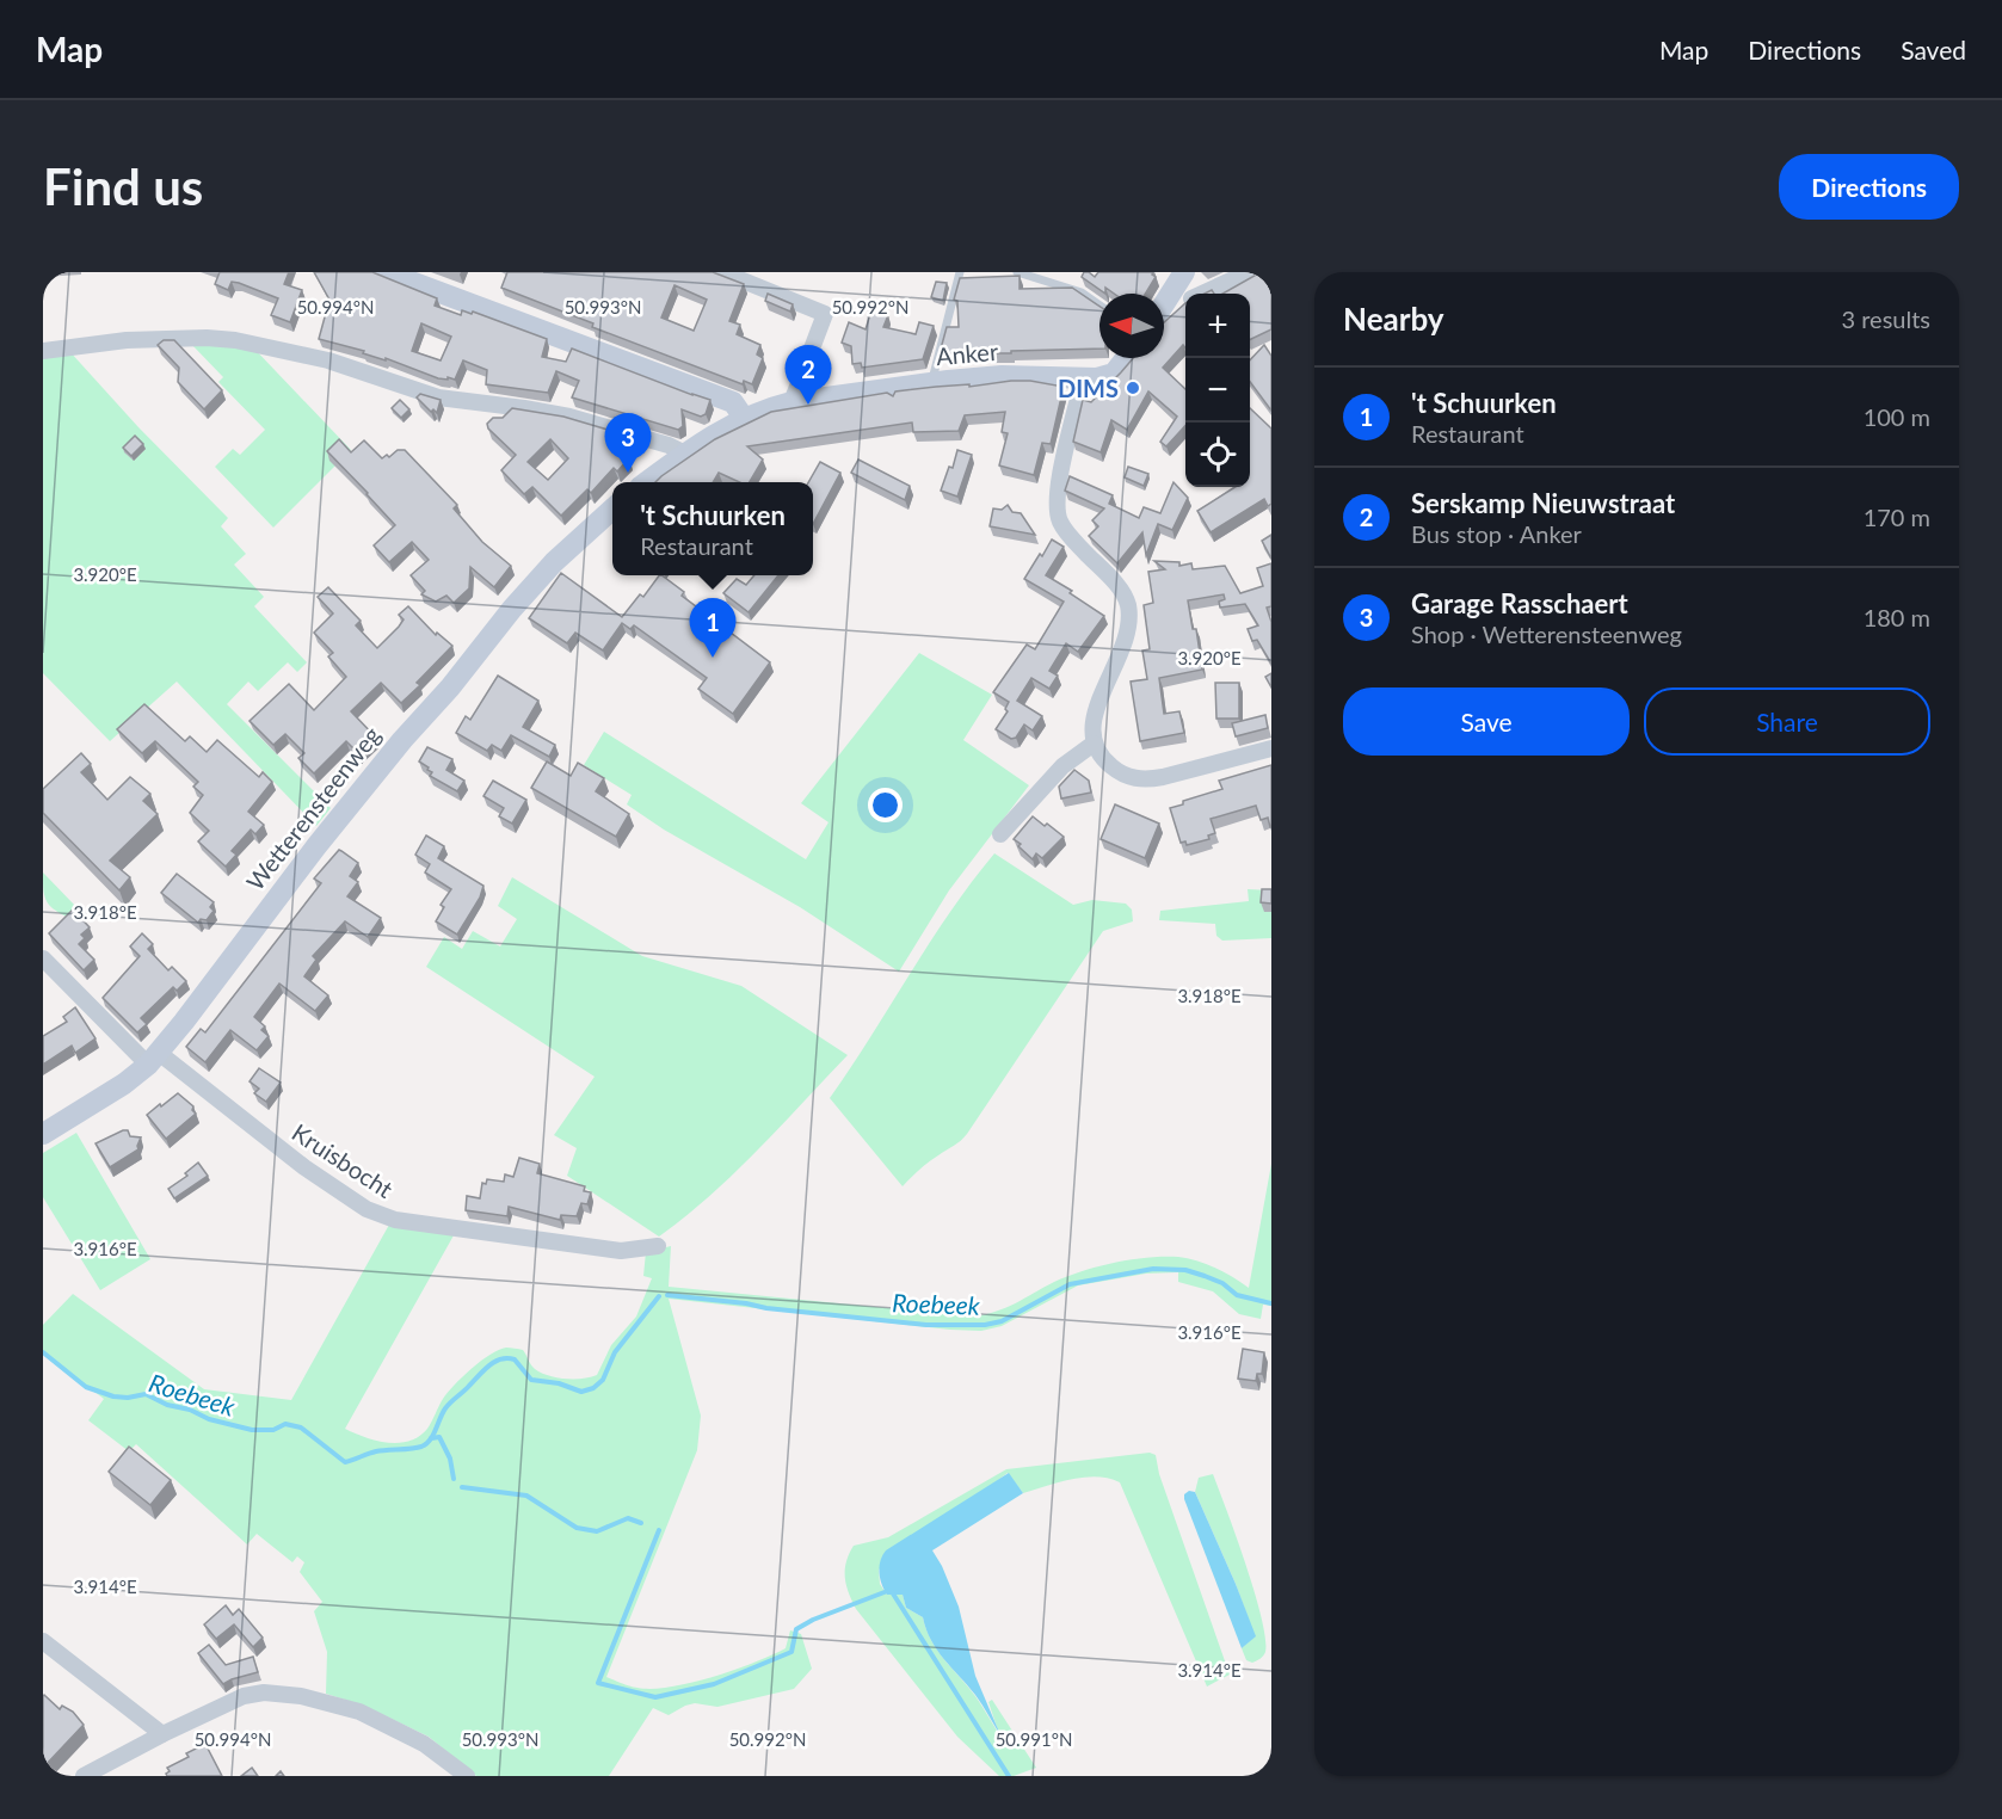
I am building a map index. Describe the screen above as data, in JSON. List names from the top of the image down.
{
  "streets": {
    "street": ["Anker", "Wetterensteenweg", "Kruisbocht"]
  },
  "crossings": [
    ["Wetterensteenweg", "Kruisbocht"]
  ],
  "water": ["Roebeek"],
  "places": ["DIMS"],
  "north": "left",
  "page": {
    "header": "Map",
    "nav": ["Map", "Directions", "Saved"],
    "buttons": [
      "Directions",
      ["Save", "Share"]
    ],
    "title": "Find us",
    "heading": ["Nearby", "3 results"],
    "map_buttons": ["+", "−"],
    "pins": ["2", "3", "1"],
    "list": [
      {
        "mark": "1",
        "name": "'t Schuurken",
        "note": "Restaurant",
        "value": "100 m"
      },
      {
        "mark": "2",
        "name": "Serskamp Nieuwstraat",
        "note": "Bus stop · Anker",
        "value": "170 m"
      },
      {
        "mark": "3",
        "name": "Garage Rasschaert",
        "note": "Shop · Wetterensteenweg",
        "value": "180 m"
      }
    ],
    "popup": ["'t Schuurken", "Restaurant"]
  },
  "coordinates": [
    "50.994°N",
    "50.993°N",
    "50.992°N",
    "3.920°E",
    "3.918°E",
    "3.916°E",
    "3.914°E",
    "50.991°N"
  ]
}
